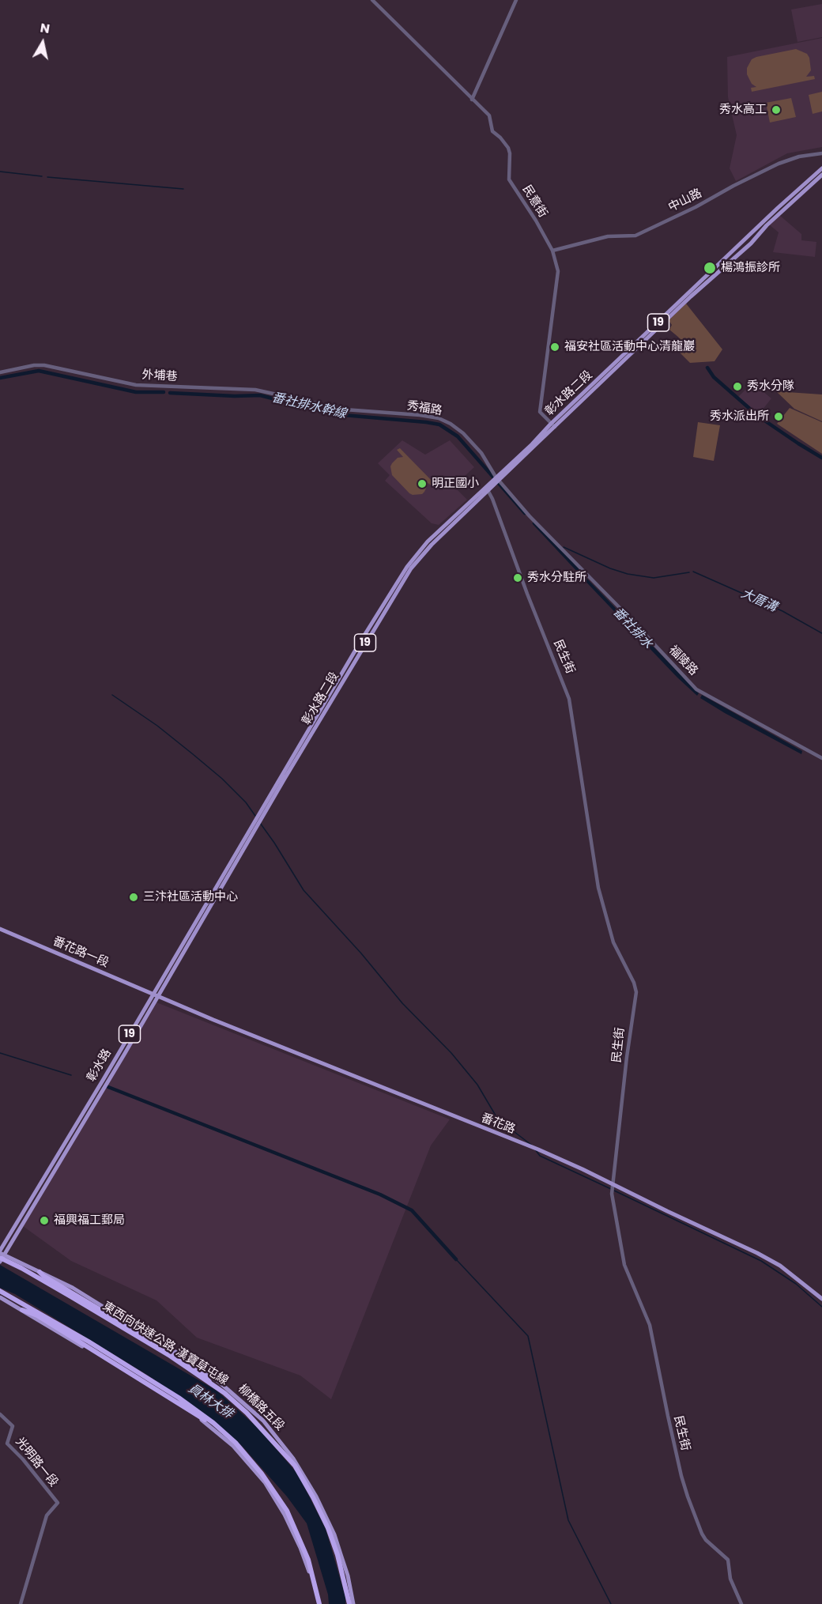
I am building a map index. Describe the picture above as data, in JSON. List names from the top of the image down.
{
  "streets": {
    "highway": ["東西向快速公路 漢寶草屯線"],
    "main road": [
      "19",
      "彰水路二段",
      "番花路一段",
      "彰水路",
      "番花路",
      "柳橋路五段"
    ],
    "street": [
      "中山路",
      "民意街",
      "外埔巷",
      "秀福路",
      "民生街",
      "福陵路",
      "光明路一段"
    ]
  },
  "crossings": [
    ["中山路", "民意街"],
    ["民意街", "彰水路二段"],
    ["19", "彰水路"],
    ["19", "東西向快速公路 漢寶草屯線"],
    ["19", "柳橋路五段"],
    ["外埔巷", "秀福路"],
    ["彰水路二段", "秀福路"],
    ["彰水路二段", "民生街"],
    ["彰水路二段", "福陵路"],
    ["彰水路二段", "彰水路"],
    ["秀福路", "福陵路"],
    ["民生街", "番花路"],
    ["番花路一段", "彰水路"],
    ["番花路一段", "番花路"],
    ["彰水路", "番花路"],
    ["彰水路", "東西向快速公路 漢寶草屯線"],
    ["彰水路", "柳橋路五段"],
    ["東西向快速公路 漢寶草屯線", "柳橋路五段"]
  ],
  "water": [
    "番社排水幹線",
    "大厝溝",
    "番社排水",
    "員林大排"
  ],
  "places": [
    "秀水高工",
    "楊鴻振診所",
    "福安社區活動中心清龍巖",
    "秀水分隊",
    "秀水派出所",
    "明正國小",
    "秀水分駐所",
    "三汴社區活動中心",
    "福興福工郵局"
  ],
  "north": "top"
}
